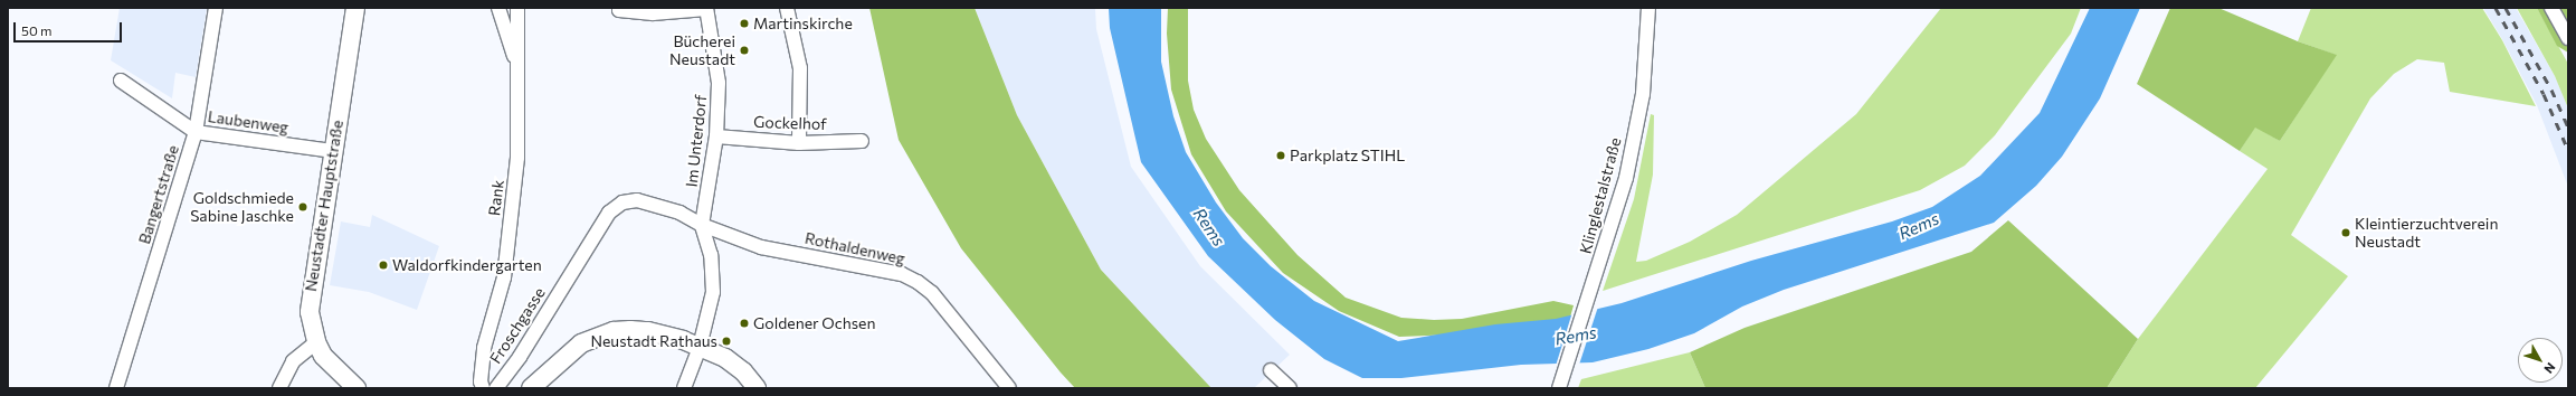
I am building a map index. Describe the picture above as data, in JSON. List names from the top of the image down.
{
  "streets": {
    "street": [
      "Laubenweg",
      "Gockelhof",
      "Im Unterdorf",
      "Bangertstraße",
      "Klinglestalstraße",
      "Rank",
      "Neustadter Hauptstraße",
      "Rothaldenweg",
      "Froschgasse"
    ]
  },
  "crossings": [
    ["Laubenweg", "Bangertstraße"],
    ["Laubenweg", "Neustadter Hauptstraße"],
    ["Gockelhof", "Im Unterdorf"],
    ["Im Unterdorf", "Rothaldenweg"],
    ["Rothaldenweg", "Froschgasse"]
  ],
  "water": ["Rems"],
  "places": [
    "Martinskirche",
    "Bücherei Neustadt",
    "Parkplatz STIHL",
    "Goldschmiede Sabine Jaschke",
    "Kleintierzuchtverein Neustadt",
    "Waldorfkindergarten",
    "Goldener Ochsen",
    "Neustadt Rathaus"
  ],
  "scale_bar": "50 m",
  "north": "bottom right"
}
